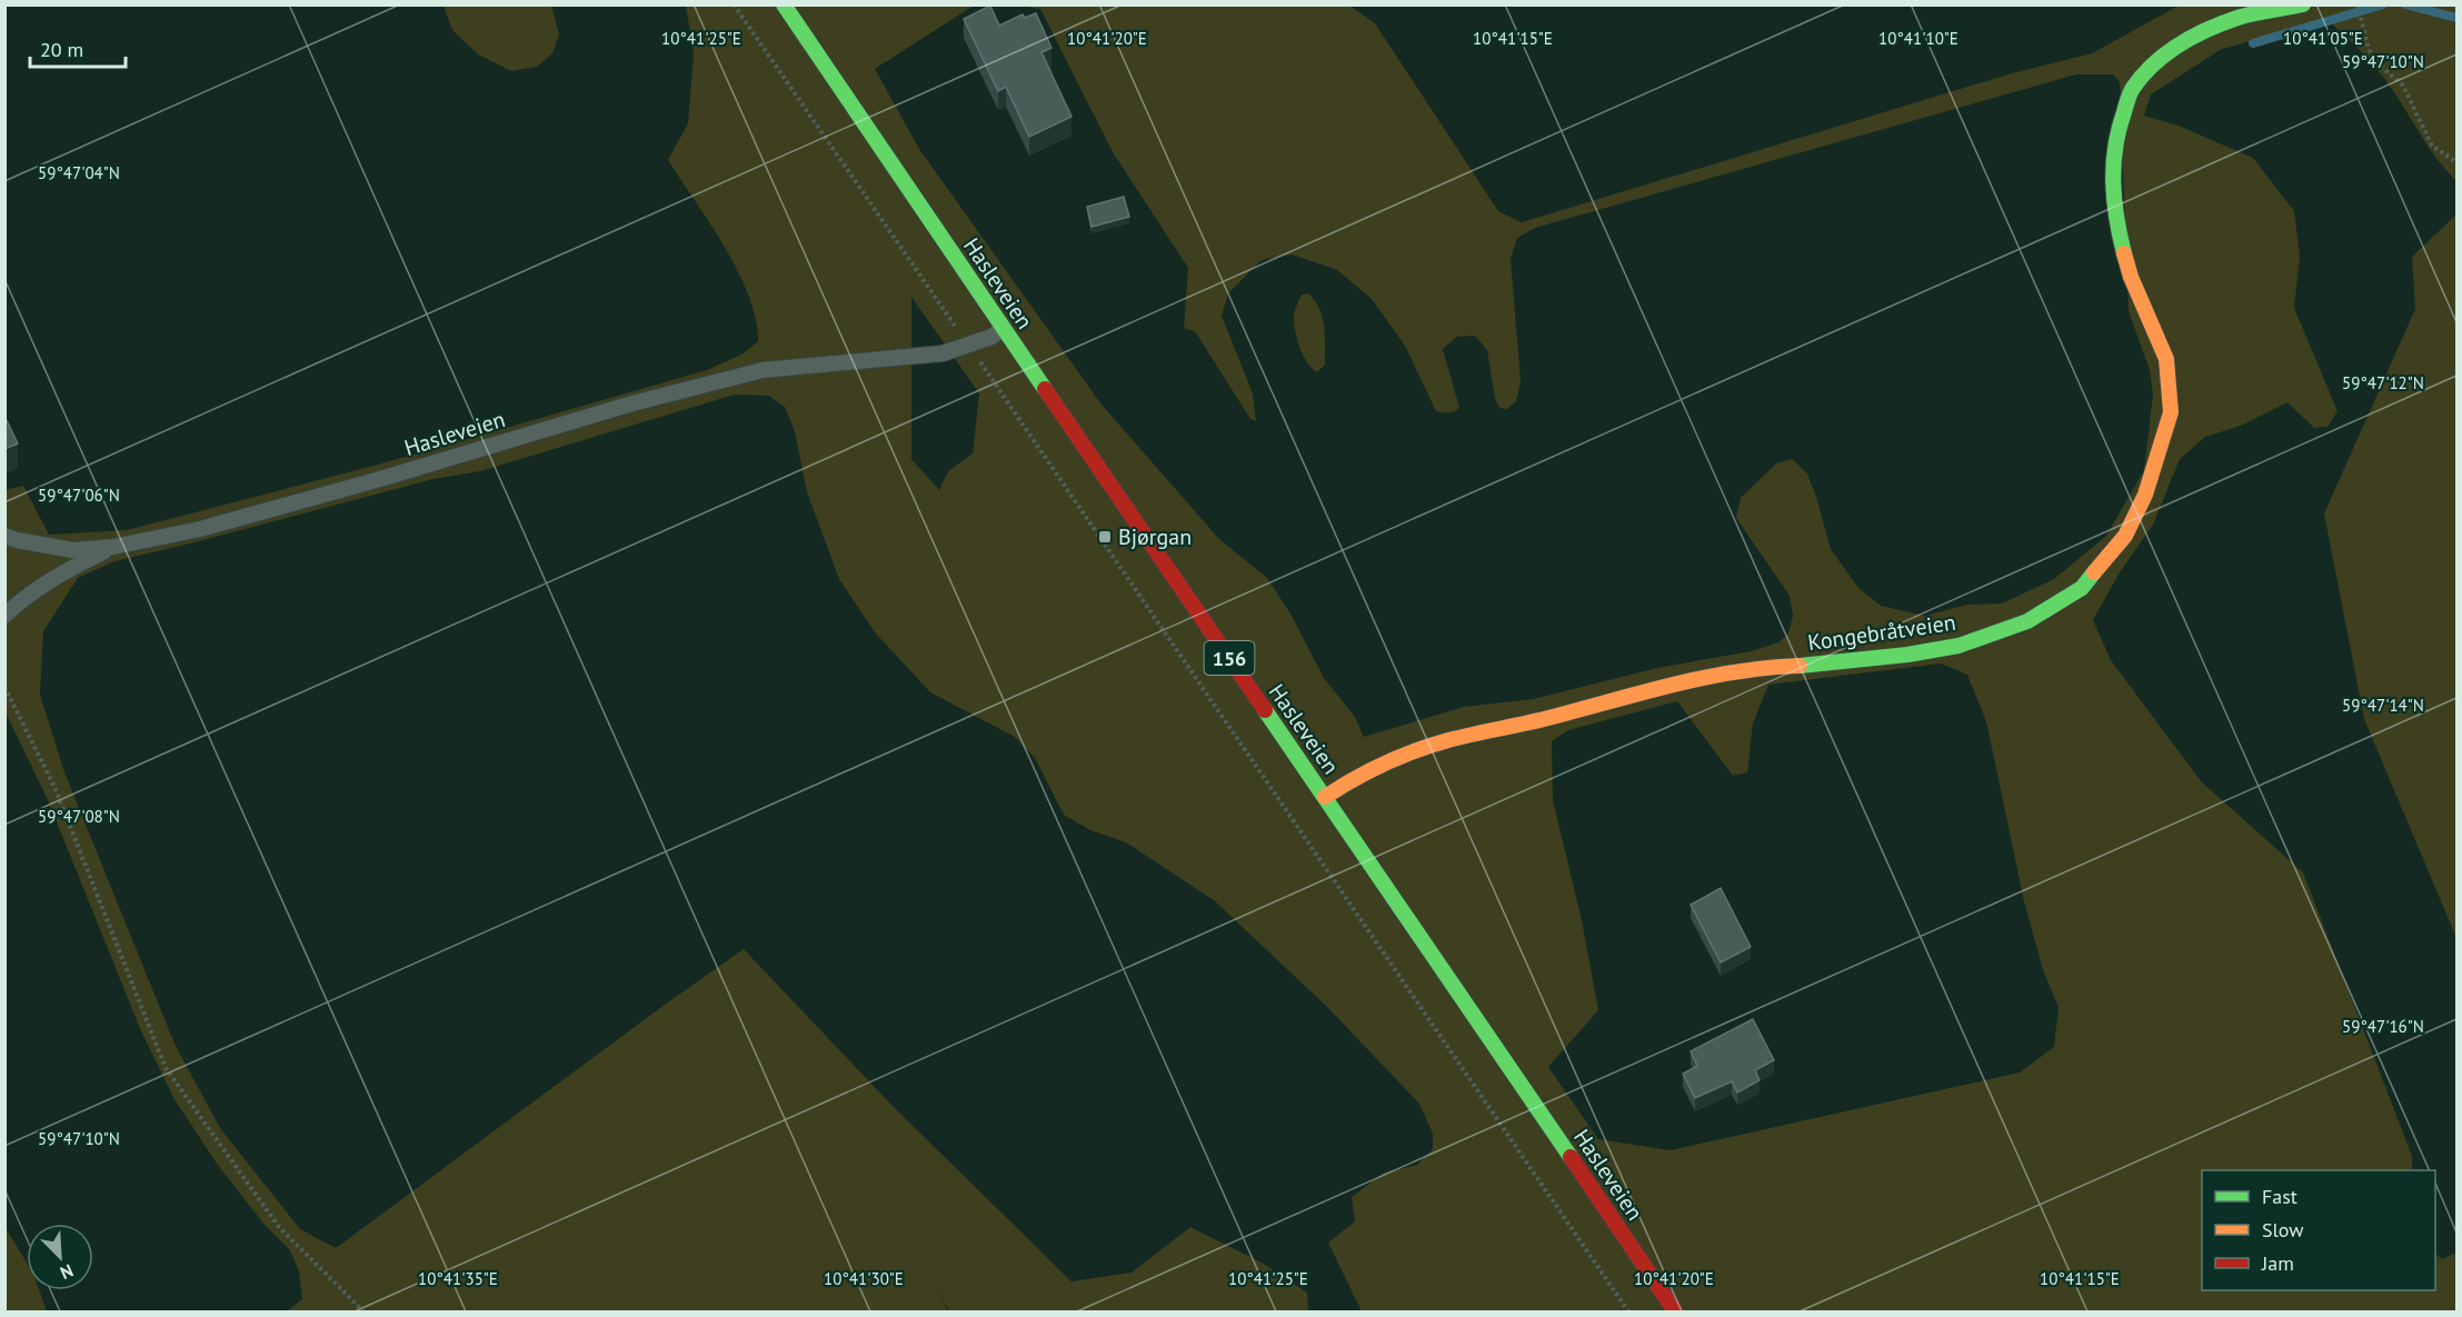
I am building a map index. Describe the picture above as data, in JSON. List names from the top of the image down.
{
  "streets": {
    "main road": ["Hasleveien", "Kongebråtveien", "156"]
  },
  "crossings": [
    ["Hasleveien", "Kongebråtveien"]
  ],
  "places": {
    "transit": ["Bjørgan"]
  },
  "legend": ["Fast", "Slow", "Jam"],
  "scale_bar": "20 m",
  "north": "bottom right",
  "coordinates": [
    "10°41'25\"E",
    "10°41'20\"E",
    "10°41'15\"E",
    "10°41'10\"E",
    "10°41'05\"E",
    "59°47'10\"N",
    "59°47'04\"N",
    "59°47'12\"N",
    "59°47'06\"N",
    "59°47'14\"N",
    "59°47'08\"N",
    "59°47'16\"N",
    "10°41'35\"E",
    "10°41'30\"E"
  ]
}
